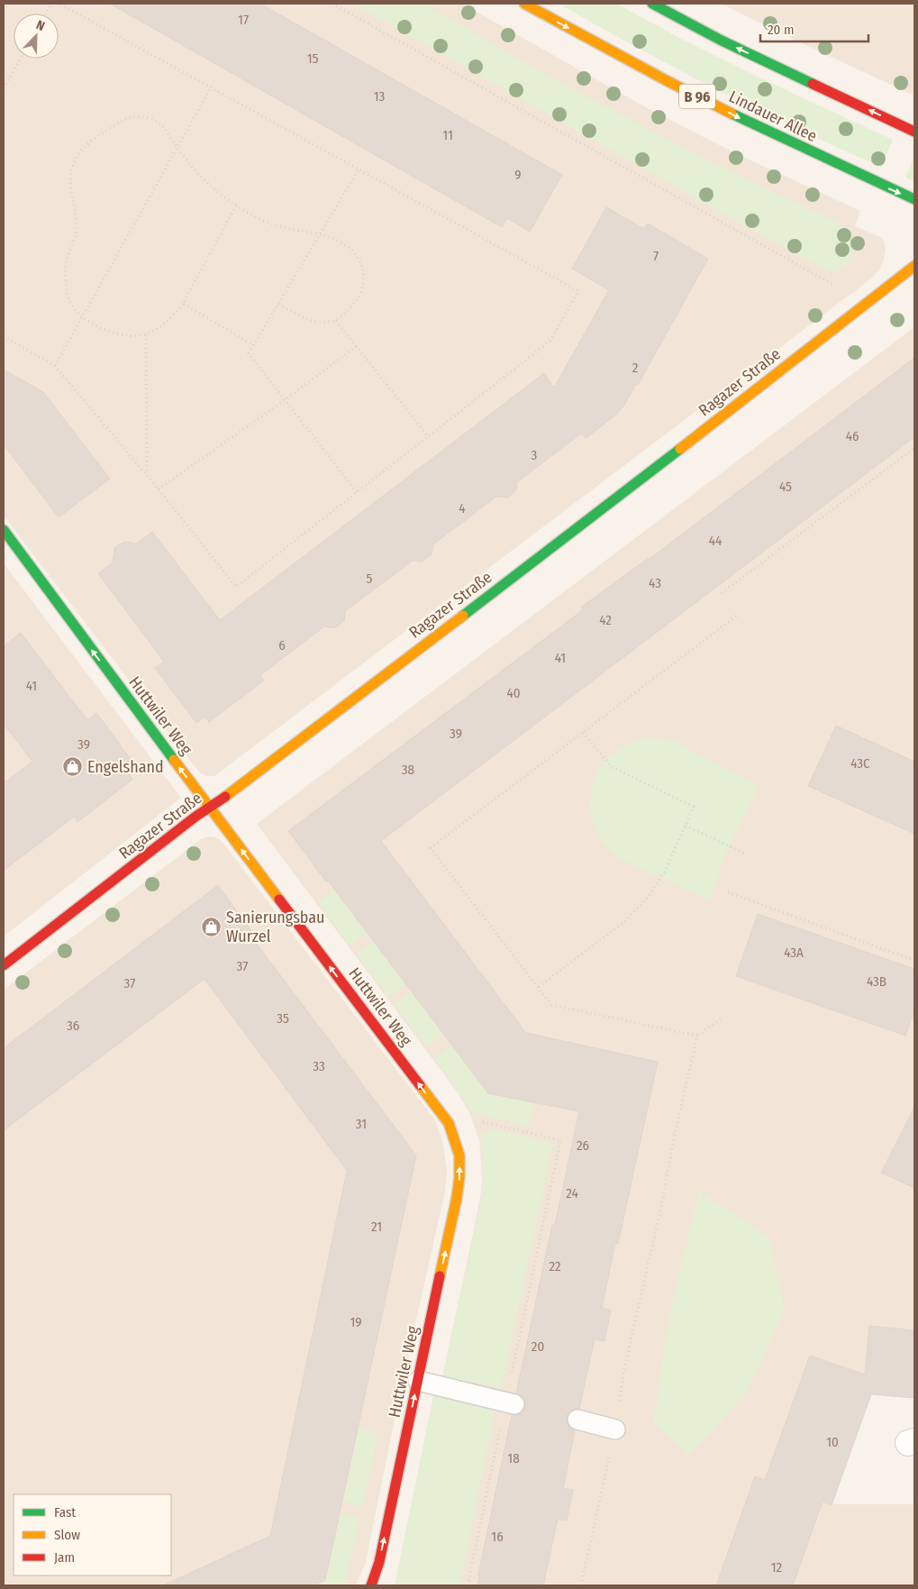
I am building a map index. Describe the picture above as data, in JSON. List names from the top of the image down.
{
  "streets": {
    "street": [
      "B 96",
      "Lindauer Allee",
      "Ragazer Straße",
      "Huttwiler Weg"
    ]
  },
  "crossings": [
    ["Ragazer Straße", "Huttwiler Weg"]
  ],
  "one_way": ["Huttwiler Weg"],
  "places": {
    "shop": ["Engelshand", "Sanierungsbau Wurzel"]
  },
  "house_numbers": [
    "17",
    "15",
    "13",
    "11",
    "9",
    "7",
    "2",
    "46",
    "3",
    "45",
    "4",
    "44",
    "5",
    "43",
    "42",
    "6",
    "41",
    "41",
    "40",
    "39",
    "39",
    "43C",
    "38",
    "43A",
    "37",
    "43B",
    "37",
    "35",
    "36",
    "33",
    "31",
    "26",
    "24",
    "21",
    "22",
    "19",
    "20",
    "10",
    "18",
    "16",
    "12"
  ],
  "legend": ["Fast", "Slow", "Jam"],
  "scale_bar": "20 m",
  "north": "top right"
}
